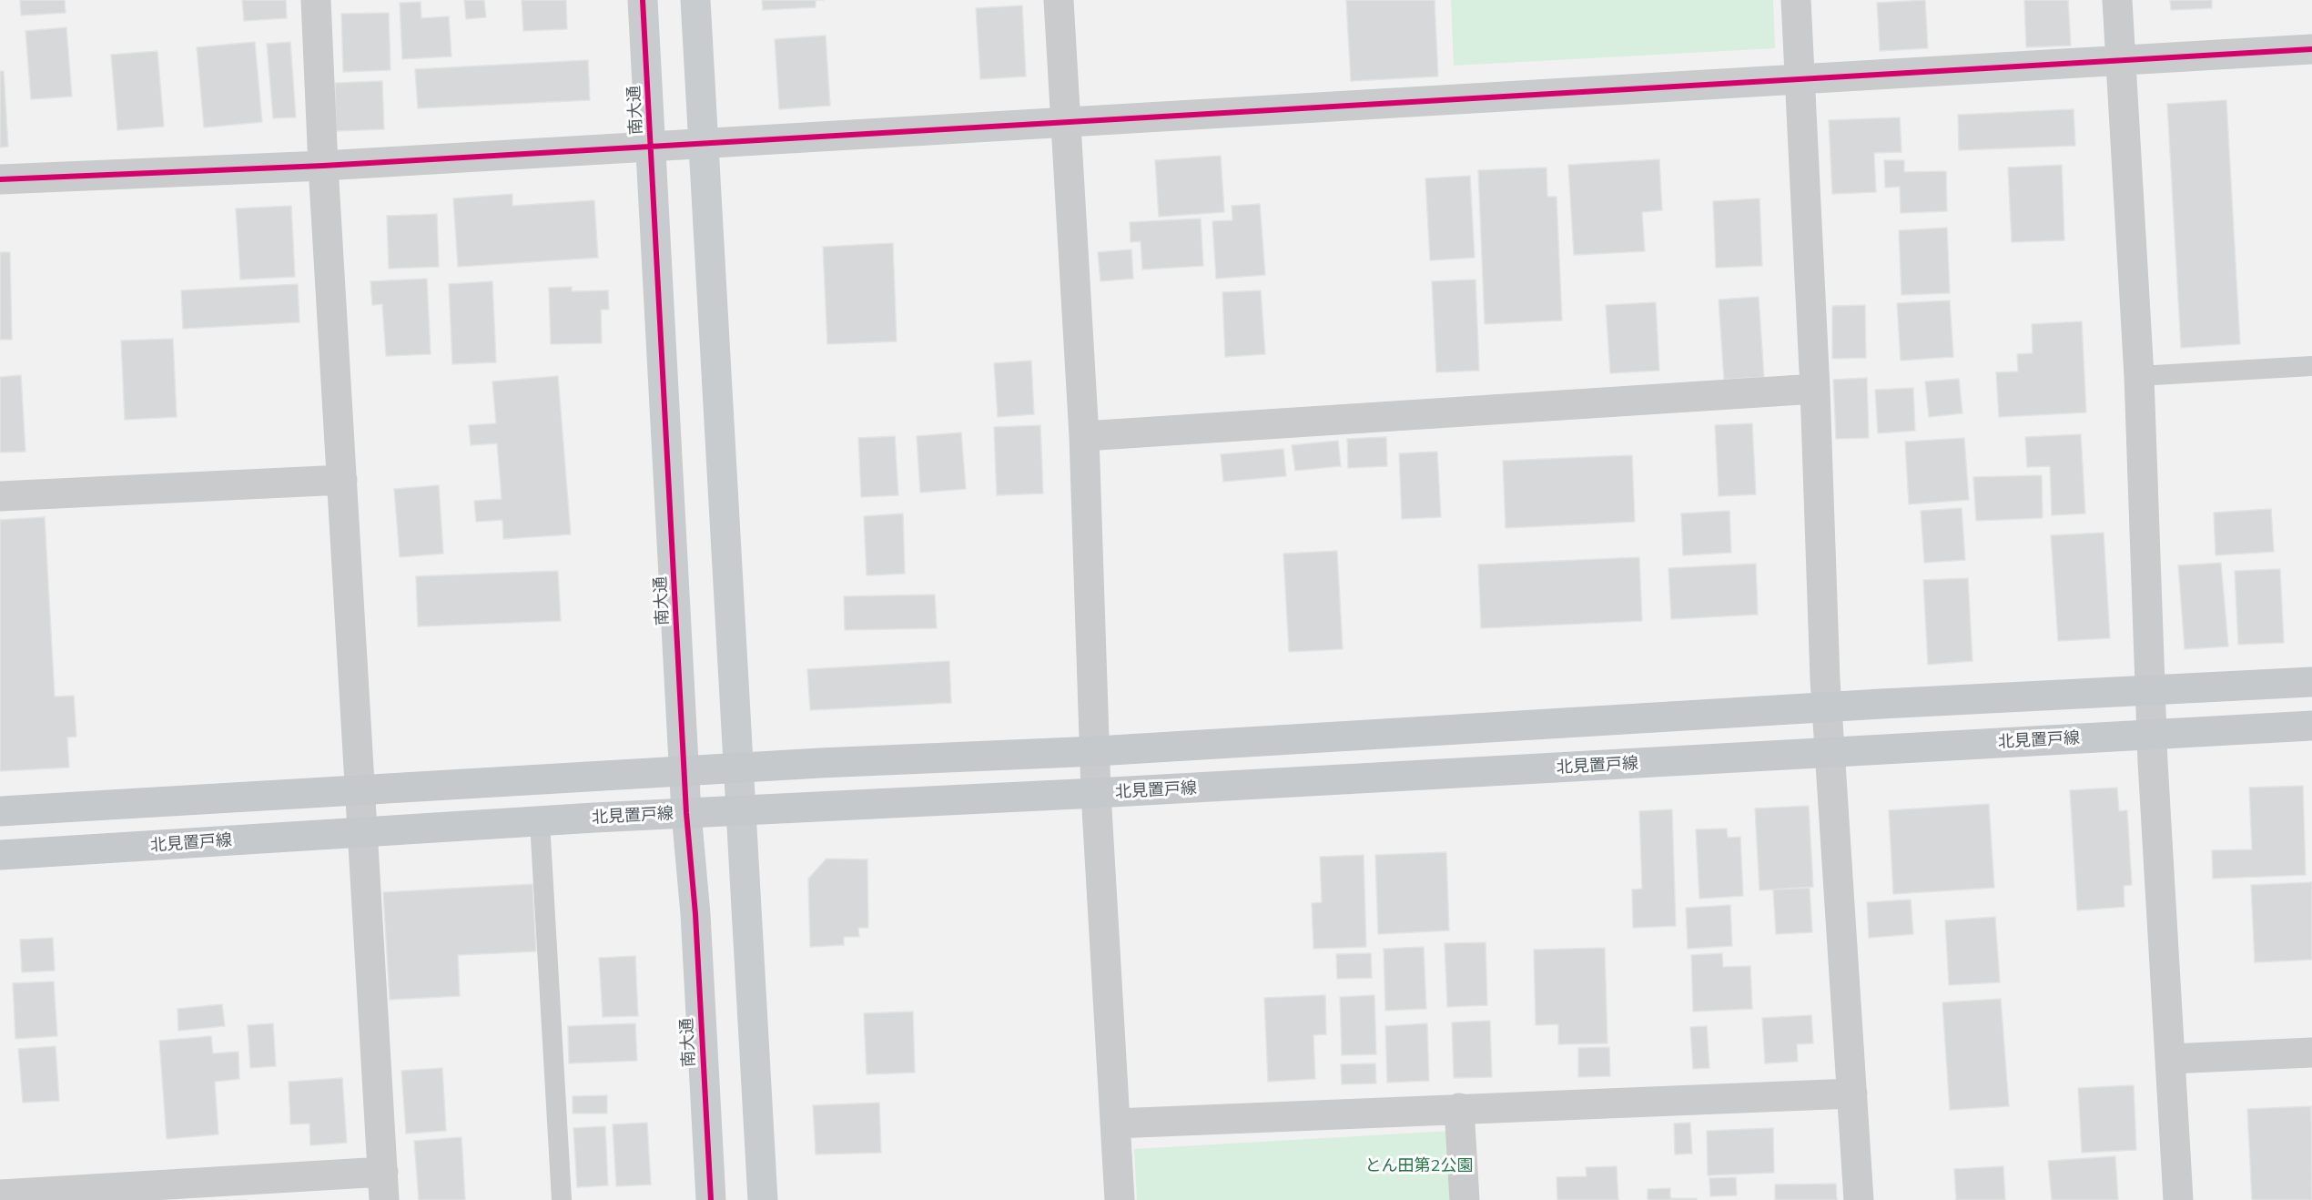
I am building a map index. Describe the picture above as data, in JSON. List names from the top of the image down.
{
  "streets": {
    "main road": ["北見置戸線"],
    "street": ["南大通"]
  },
  "crossings": [
    ["南大通", "北見置戸線"]
  ],
  "parks": ["とん田第2公園"]
}
